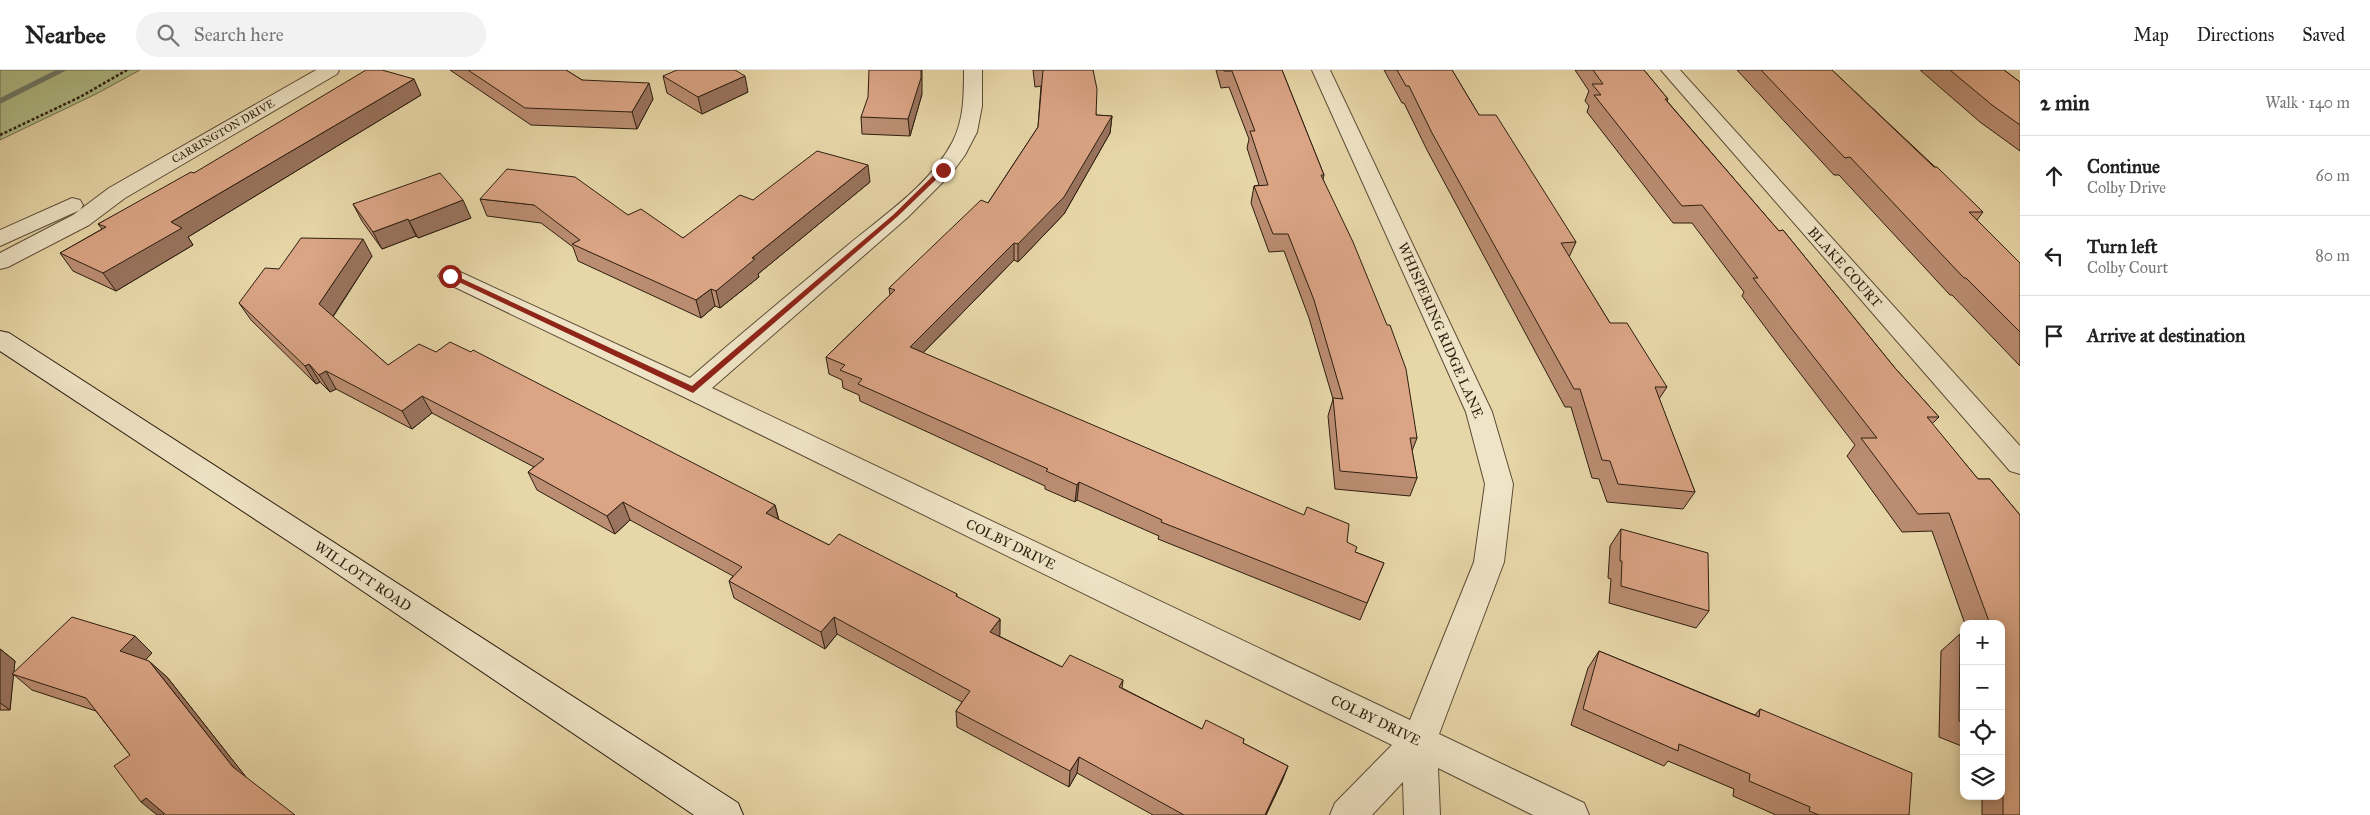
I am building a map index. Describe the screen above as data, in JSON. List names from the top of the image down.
{
  "streets": {
    "street": [
      "CARRINGTON DRIVE",
      "BLAKE COURT",
      "WHISPERING RIDGE LANE",
      "COLBY DRIVE",
      "WILLOTT ROAD"
    ]
  },
  "crossings": [
    ["WHISPERING RIDGE LANE", "COLBY DRIVE"]
  ],
  "page": {
    "header": "Nearbee",
    "search": "Search here",
    "nav": ["Map", "Directions", "Saved"],
    "heading": ["2 min", "Walk · 140 m"],
    "list": [
      ["Continue", "Colby Drive", "60 m"],
      ["Turn left", "Colby Court", "80 m"],
      "Arrive at destination"
    ],
    "map_buttons": ["+", "−"]
  }
}
